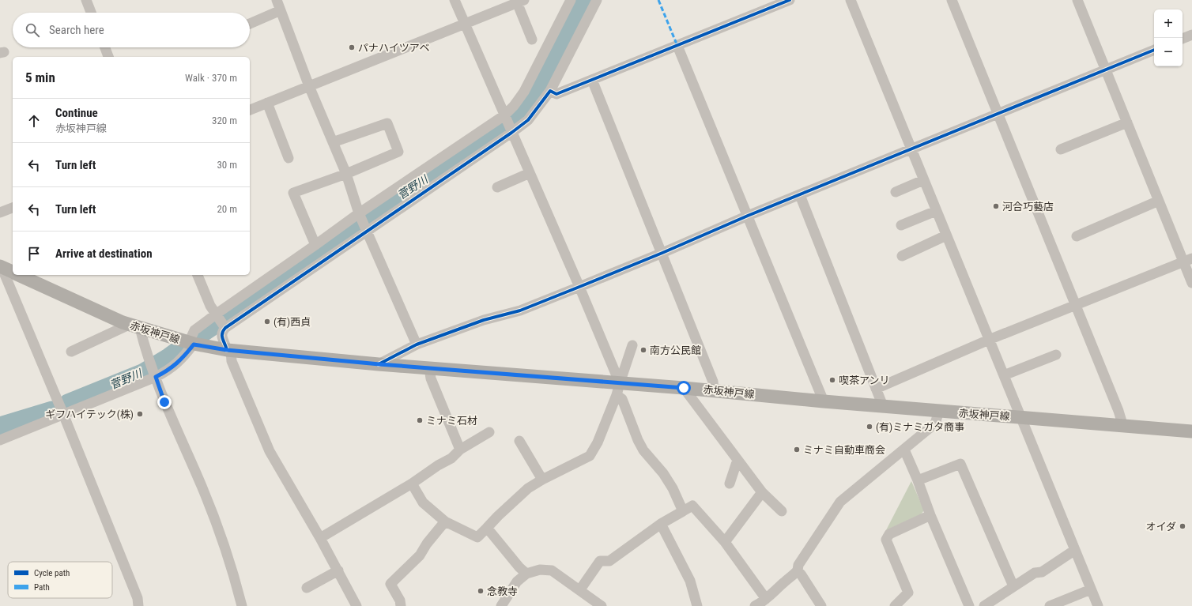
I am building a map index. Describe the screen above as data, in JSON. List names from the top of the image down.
{
  "streets": {
    "main road": ["赤坂神戸線"]
  },
  "water": ["菅野川"],
  "places": [
    "パナハイツアベ",
    "河合巧藝店",
    "(有)西貞",
    "南方公民館",
    "喫茶アンリ",
    "ギフハイテック(株)",
    "ミナミ石材",
    "(有)ミナミガタ商事",
    "ミナミ自動車商会",
    "オイダ",
    "念教寺"
  ],
  "legend": ["Cycle path", "Path"],
  "page": {
    "map_buttons": ["+", "−"],
    "search": "Search here",
    "heading": ["5 min", "Walk · 370 m"],
    "list": [
      ["Continue", "赤坂神戸線", "320 m"],
      ["Turn left", "30 m"],
      ["Turn left", "20 m"],
      "Arrive at destination"
    ]
  }
}
